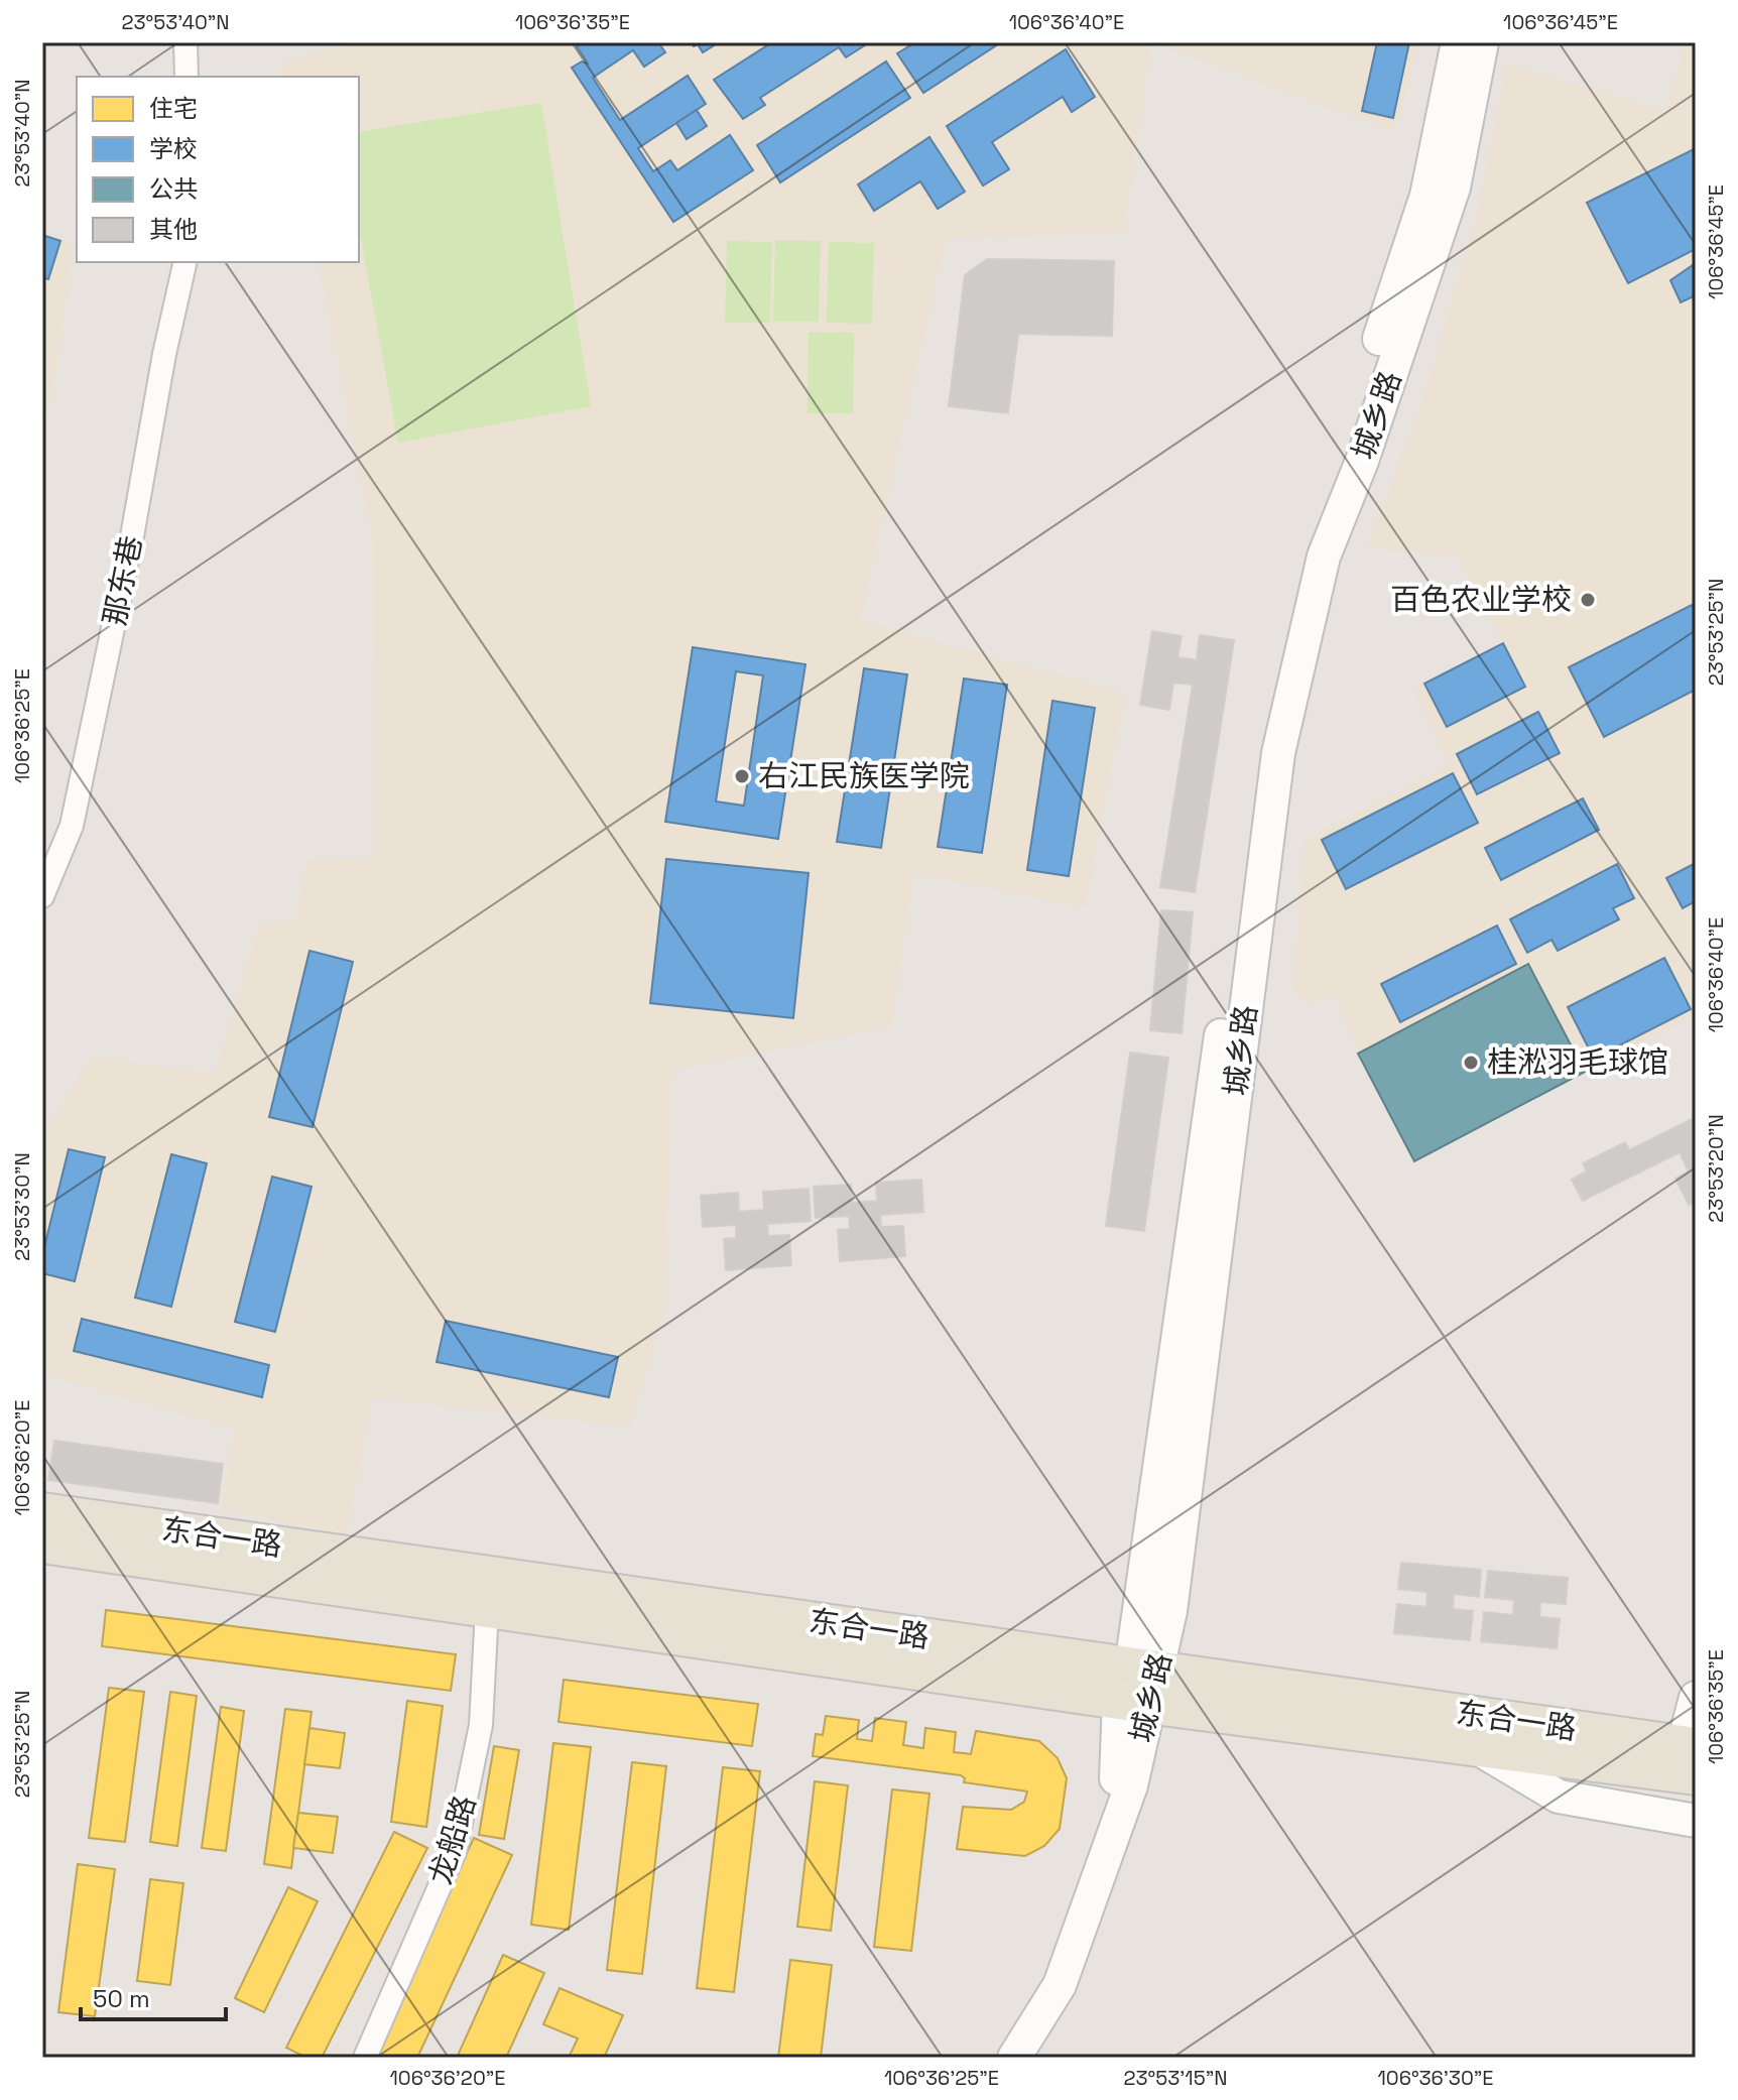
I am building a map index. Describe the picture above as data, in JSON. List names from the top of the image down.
{
  "streets": {
    "main road": ["城乡路", "东合一路"],
    "street": ["那东巷", "龙船路"]
  },
  "crossings": [
    ["城乡路", "东合一路"],
    ["东合一路", "龙船路"]
  ],
  "places": ["百色农业学校", "右江民族医学院", "桂淞羽毛球馆"],
  "legend": [
    "住宅",
    "学校",
    "公共",
    "其他"
  ],
  "scale_bar": "50 m",
  "coordinates": [
    "23°53'40\"N",
    "106°36'35\"E",
    "106°36'40\"E",
    "106°36'45\"E",
    "23°53'25\"N",
    "106°36'25\"E",
    "23°53'20\"N",
    "23°53'30\"N",
    "106°36'20\"E",
    "23°53'15\"N",
    "106°36'30\"E"
  ]
}
